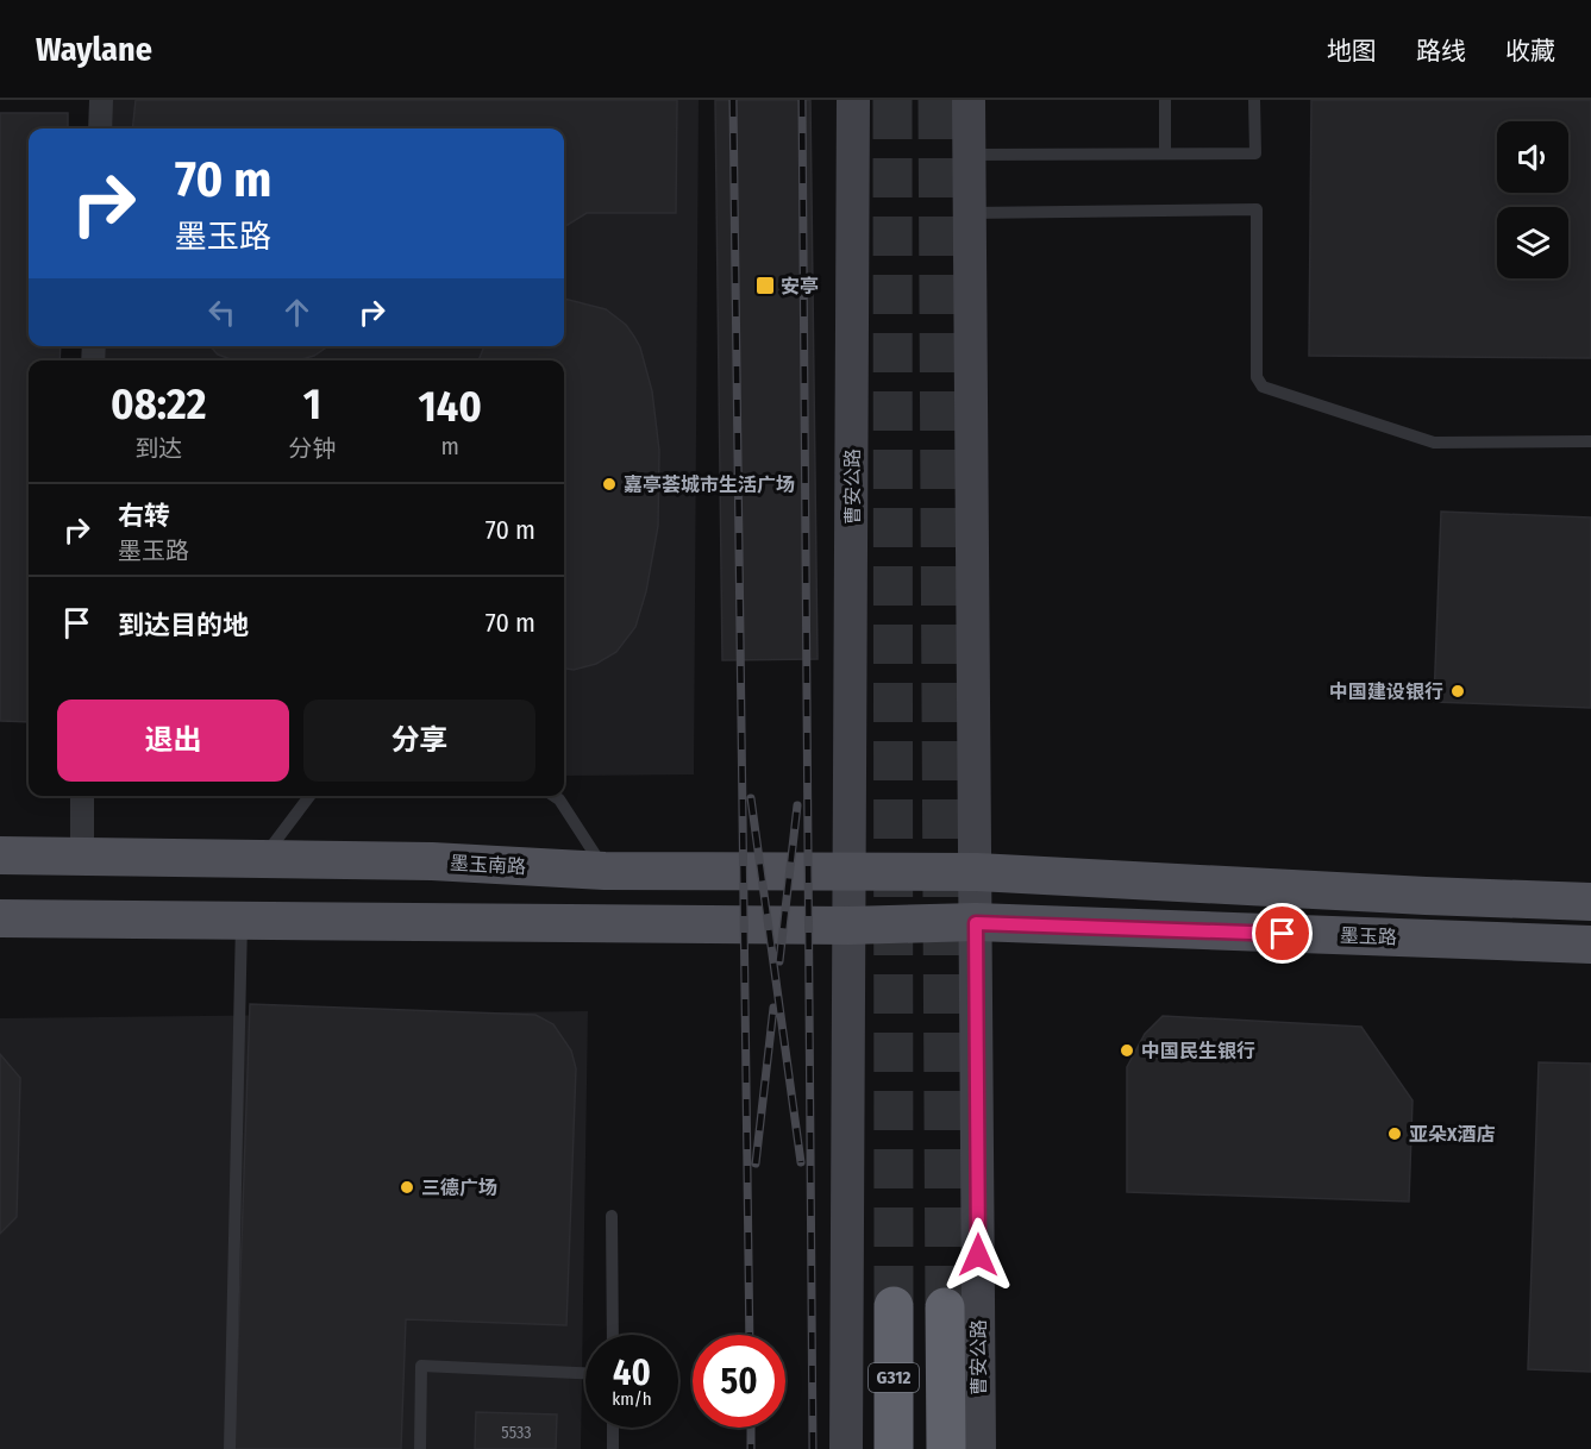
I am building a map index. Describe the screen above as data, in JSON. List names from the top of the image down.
{
  "streets": {
    "highway": ["曹安公路", "G312"],
    "main road": ["墨玉南路", "墨玉路"]
  },
  "crossings": [
    ["曹安公路", "墨玉南路"],
    ["曹安公路", "墨玉路"]
  ],
  "places": {
    "transit": ["安亭"],
    "other": [
      "嘉亭荟城市生活广场",
      "中国建设银行",
      "中国民生银行",
      "亚朵X酒店",
      "三德广场"
    ]
  },
  "house_numbers": ["5533"],
  "page": {
    "header": "Waylane",
    "nav": ["地图", "路线", "收藏"],
    "turn": ["70 m", "墨玉路"],
    "eta": [
      "08:22",
      "到达",
      "1",
      "分钟",
      "140",
      "m"
    ],
    "list": [
      {
        "name": "右转",
        "note": "墨玉路",
        "value": "70 m"
      },
      {
        "name": "到达目的地",
        "value": "70 m"
      }
    ],
    "buttons": ["退出", "分享"],
    "speed": "40 km/h",
    "limit": "50"
  }
}
